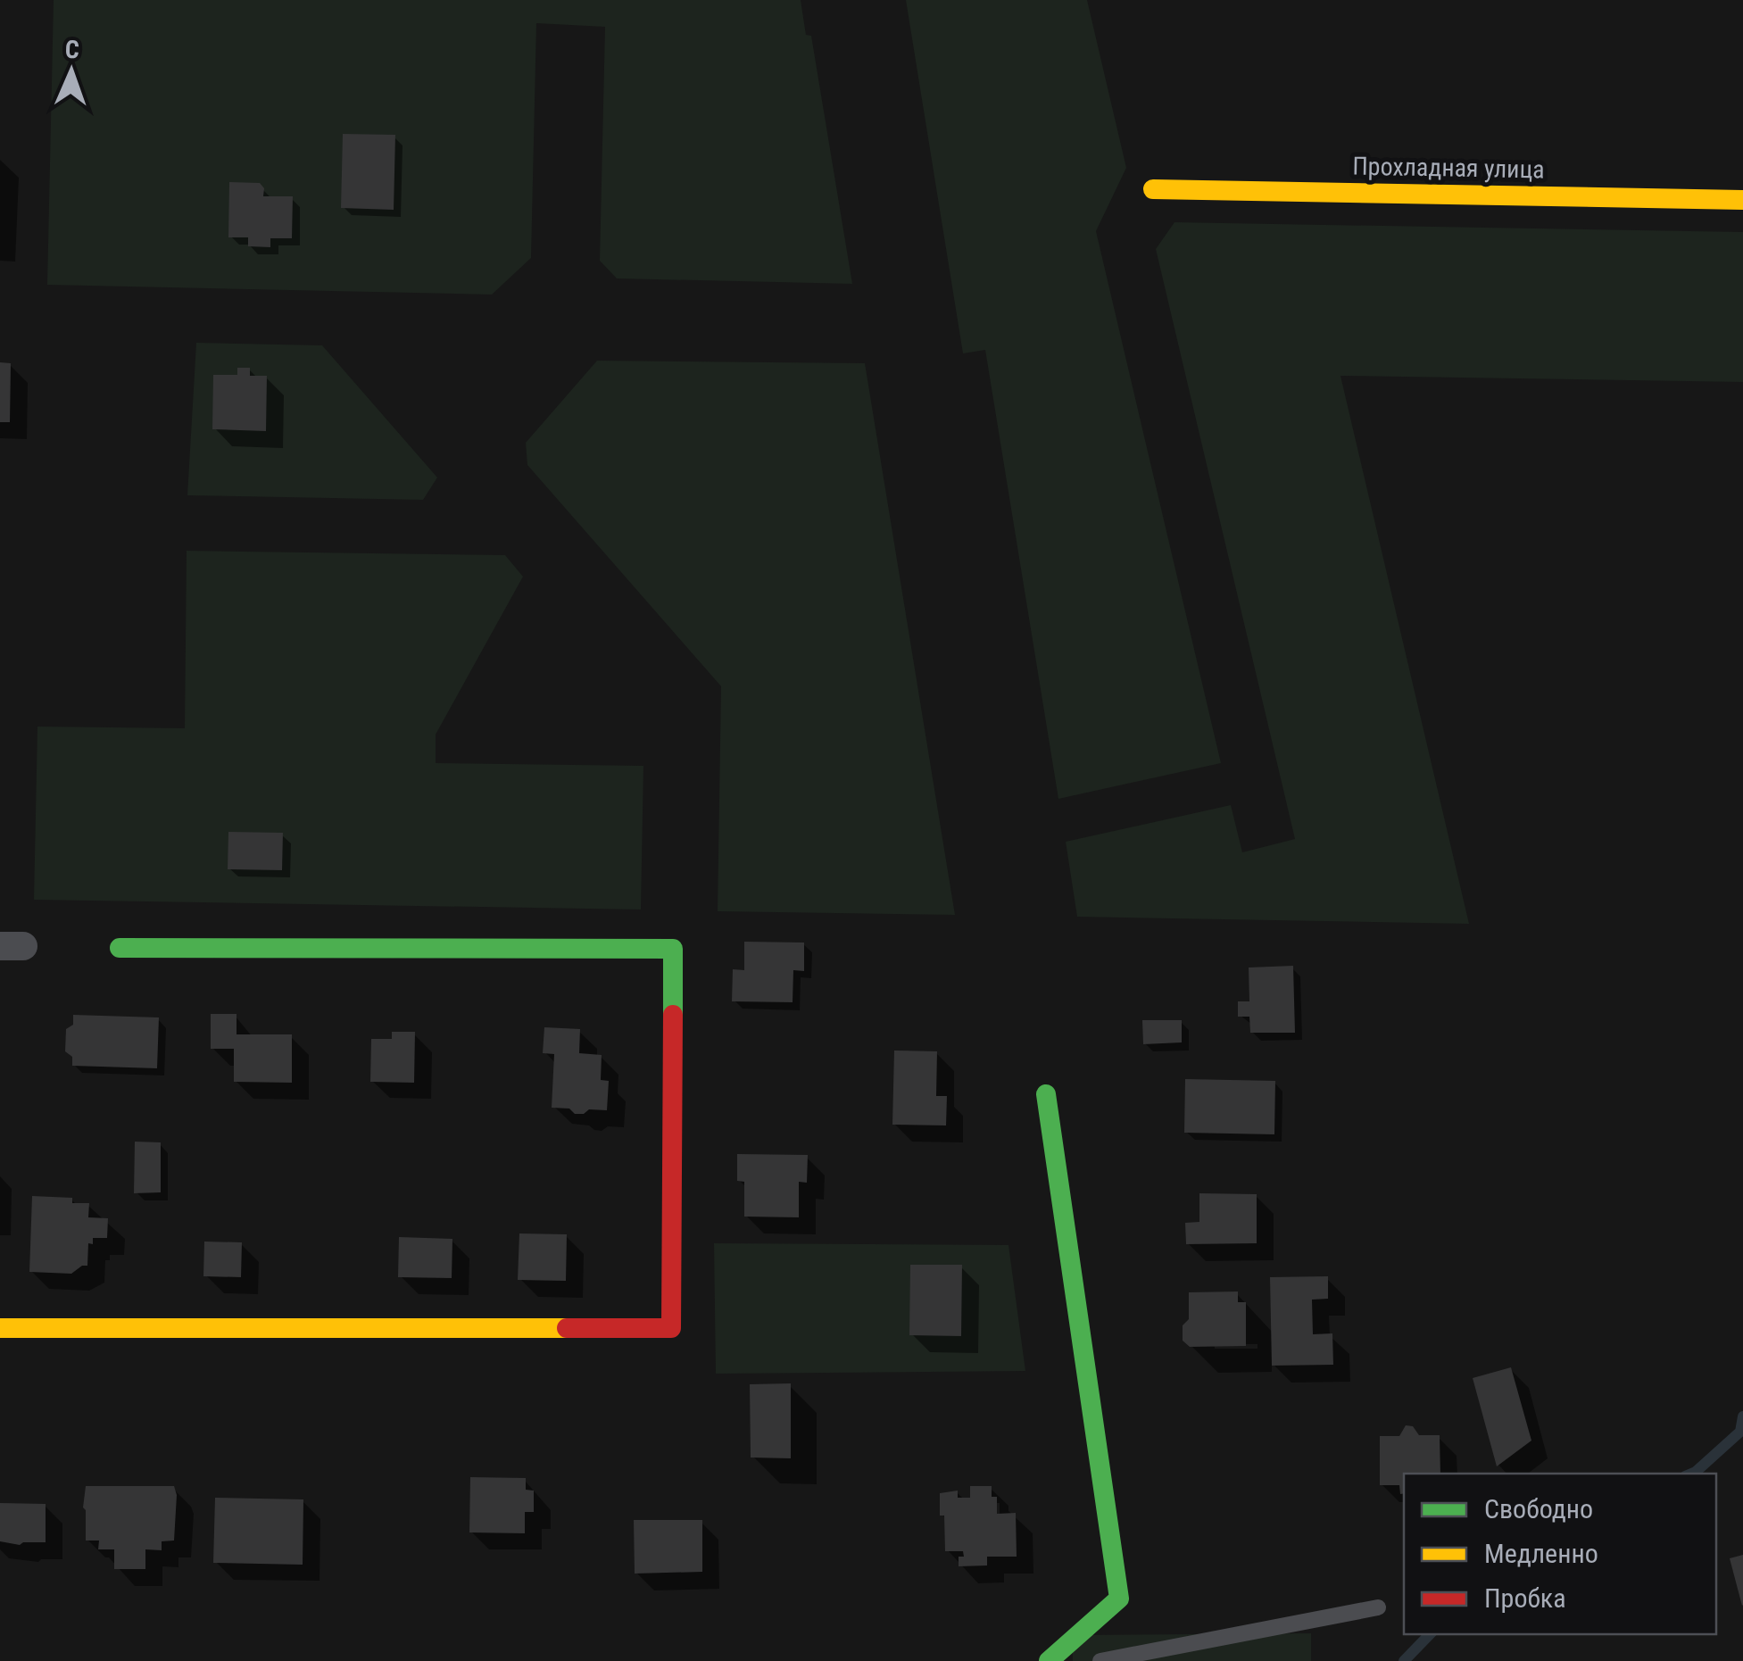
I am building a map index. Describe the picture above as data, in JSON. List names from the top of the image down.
{
  "streets": {
    "street": ["Прохладная улица"]
  },
  "legend": ["Свободно", "Медленно", "Пробка"],
  "north": "top"
}
